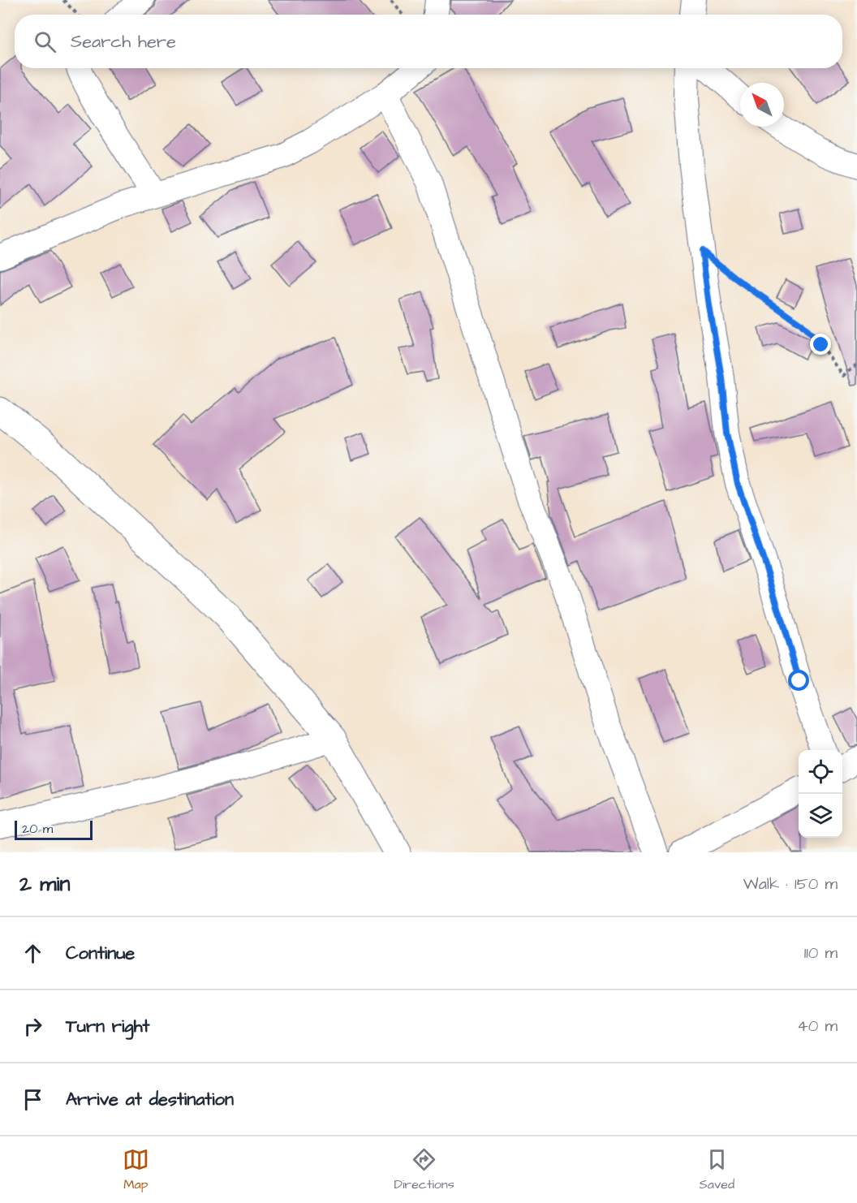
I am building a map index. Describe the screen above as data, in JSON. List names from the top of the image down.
{
  "scale_bar": "20 m",
  "north": "top left",
  "page": {
    "search": "Search here",
    "scale": "20 m",
    "heading": ["2 min", "Walk · 150 m"],
    "list": [
      ["Continue", "110 m"],
      ["Turn right", "40 m"],
      "Arrive at destination"
    ],
    "nav": ["Map", "Directions", "Saved"]
  }
}
